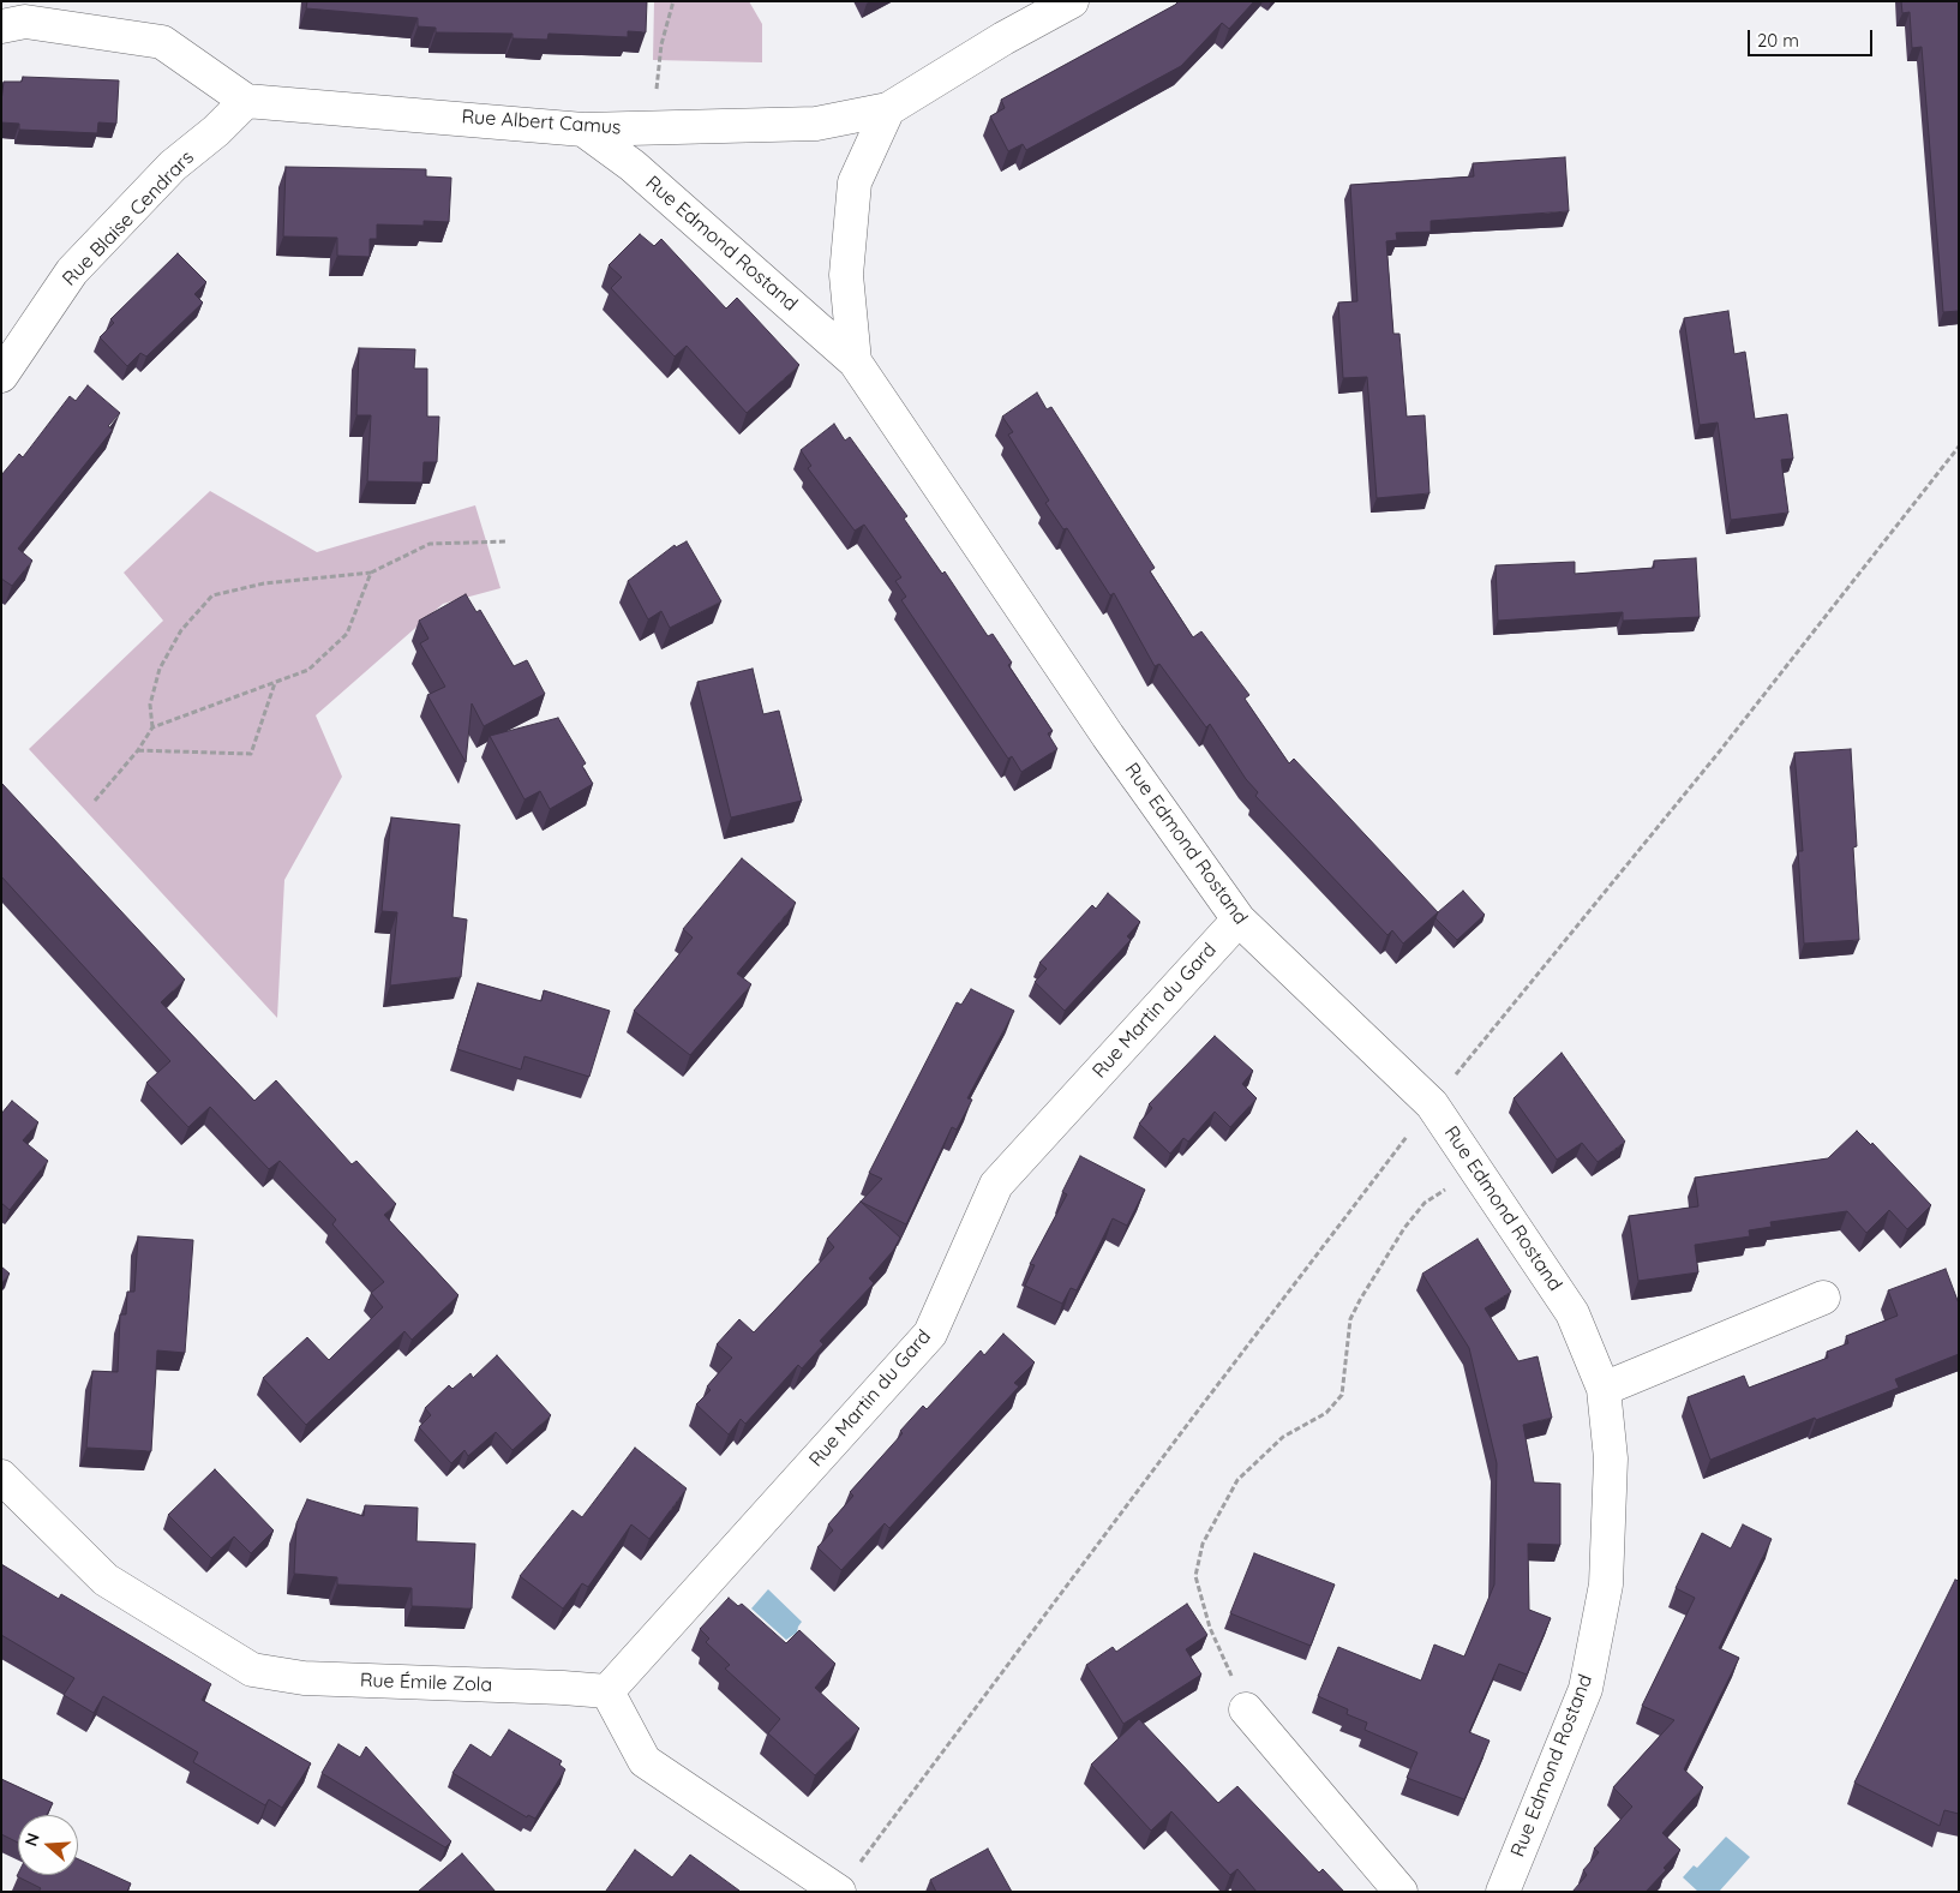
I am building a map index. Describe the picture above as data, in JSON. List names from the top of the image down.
{
  "streets": {
    "street": [
      "Rue Albert Camus",
      "Rue Blaise Cendrars",
      "Rue Edmond Rostand",
      "Rue Martin du Gard",
      "Rue Émile Zola"
    ]
  },
  "crossings": [
    ["Rue Albert Camus", "Rue Blaise Cendrars"],
    ["Rue Albert Camus", "Rue Edmond Rostand"],
    ["Rue Edmond Rostand", "Rue Martin du Gard"],
    ["Rue Martin du Gard", "Rue Émile Zola"]
  ],
  "scale_bar": "20 m",
  "north": "left"
}
